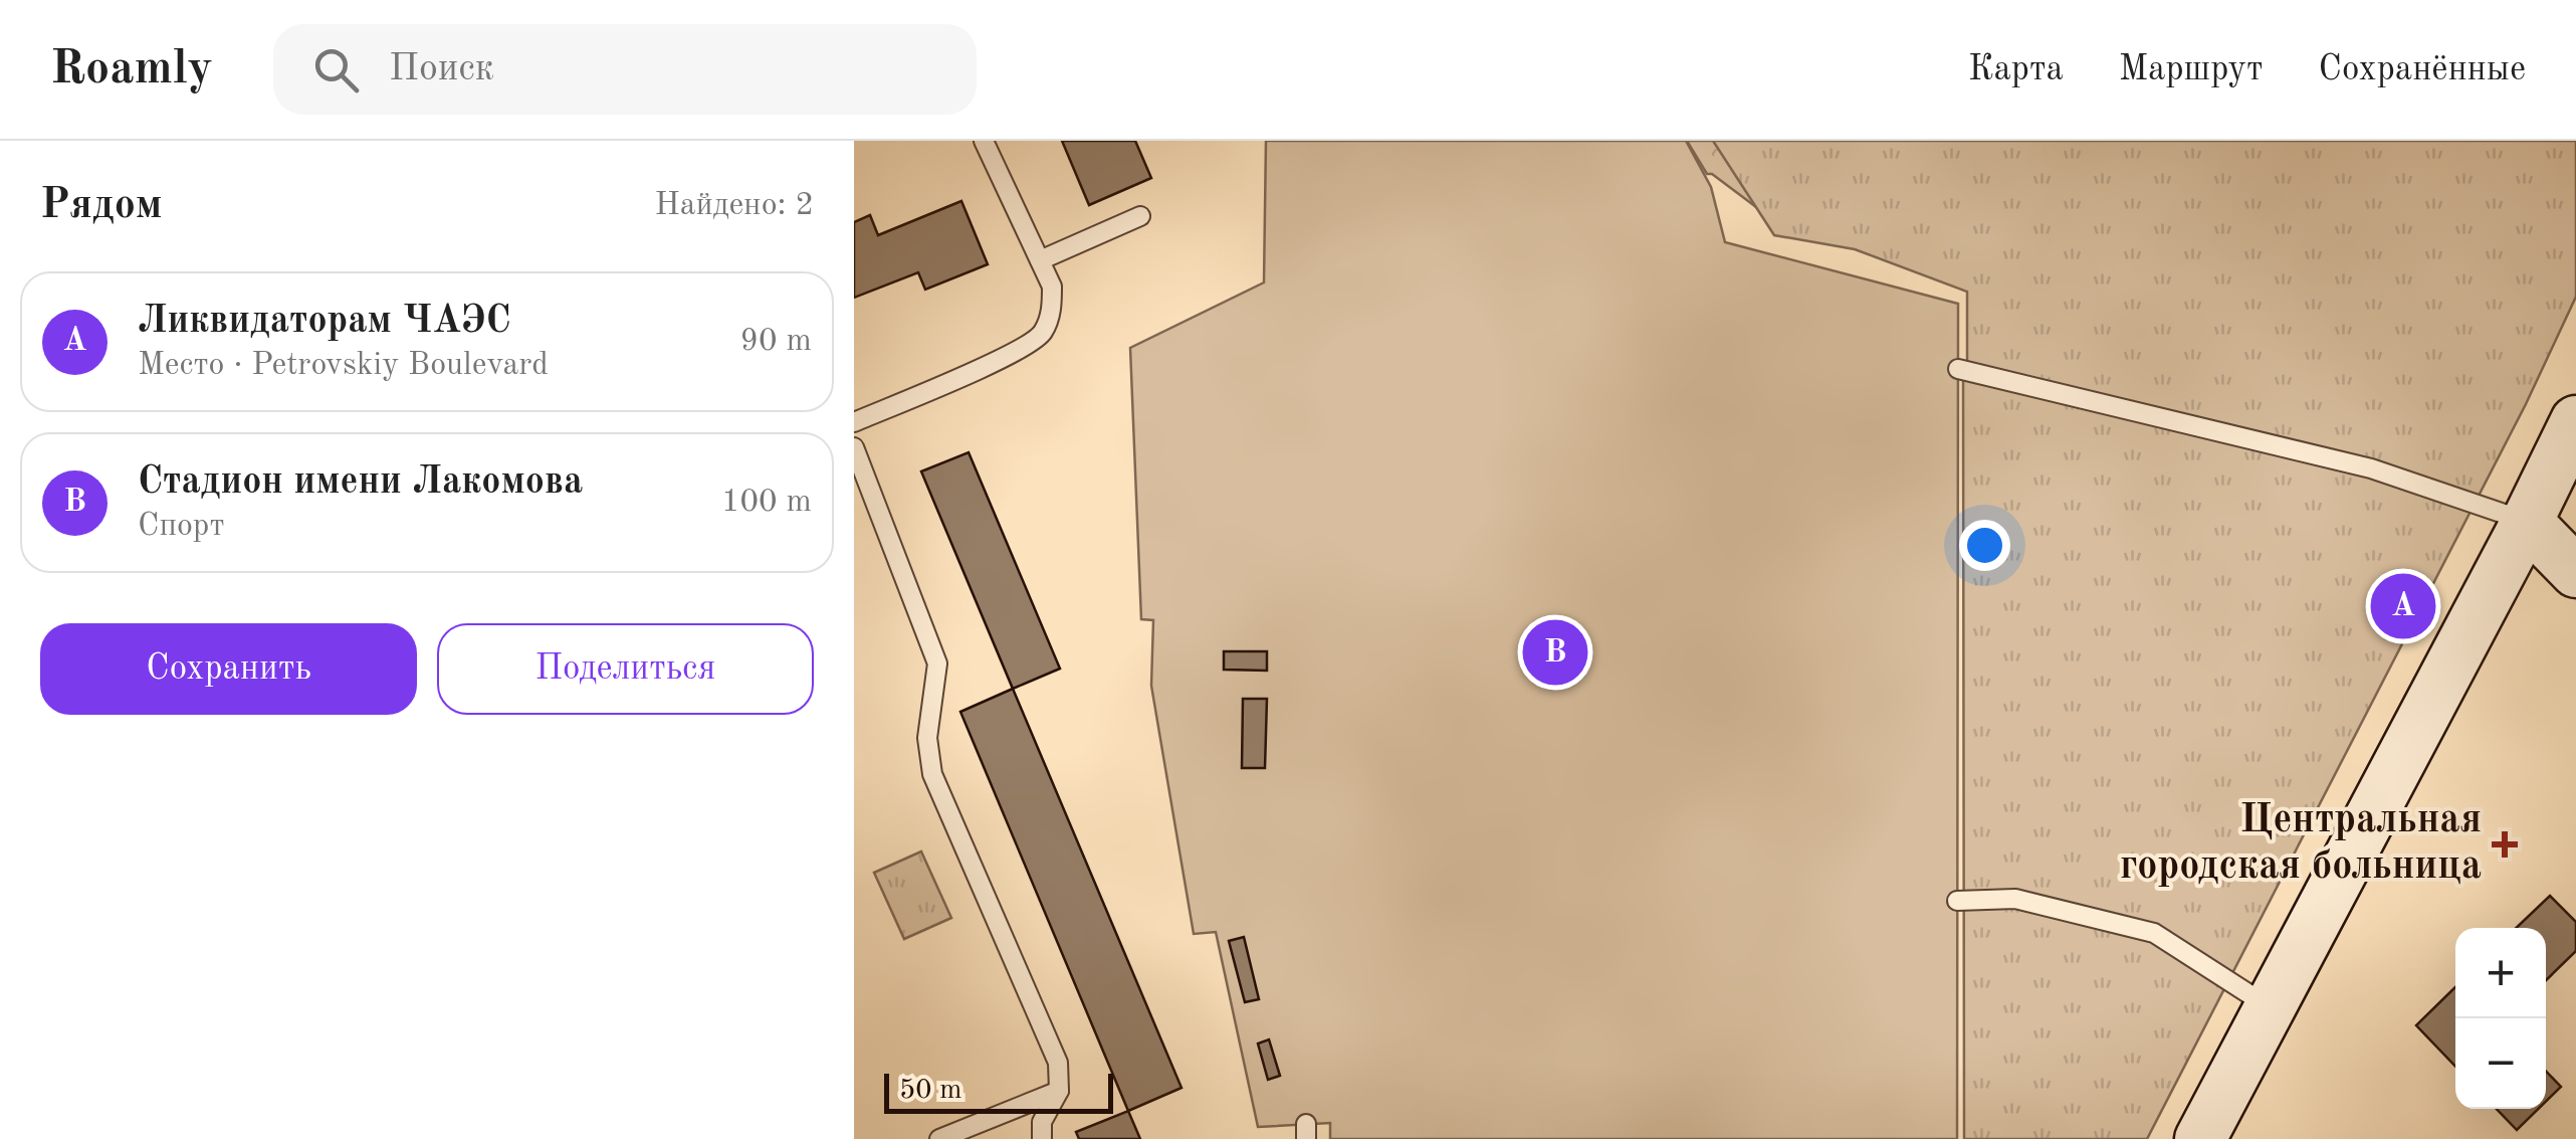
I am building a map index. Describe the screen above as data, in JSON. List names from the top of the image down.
{
  "places": {
    "health": ["Центральная городская больница"]
  },
  "scale_bar": "50 m",
  "page": {
    "header": "Roamly",
    "search": "Поиск",
    "nav": ["Карта", "Маршрут", "Сохранённые"],
    "heading": ["Рядом", "Найдено: 2"],
    "list": [
      {
        "mark": "A",
        "name": "Ликвидаторам ЧАЭС",
        "note": "Место · Petrovskiy Boulevard",
        "value": "90 m"
      },
      {
        "mark": "B",
        "name": "Стадион имени Лакомова",
        "note": "Спорт",
        "value": "100 m"
      }
    ],
    "pins": ["A", "B"],
    "buttons": ["Сохранить", "Поделиться"],
    "map_buttons": ["+", "−"],
    "scale": "50 m"
  }
}
